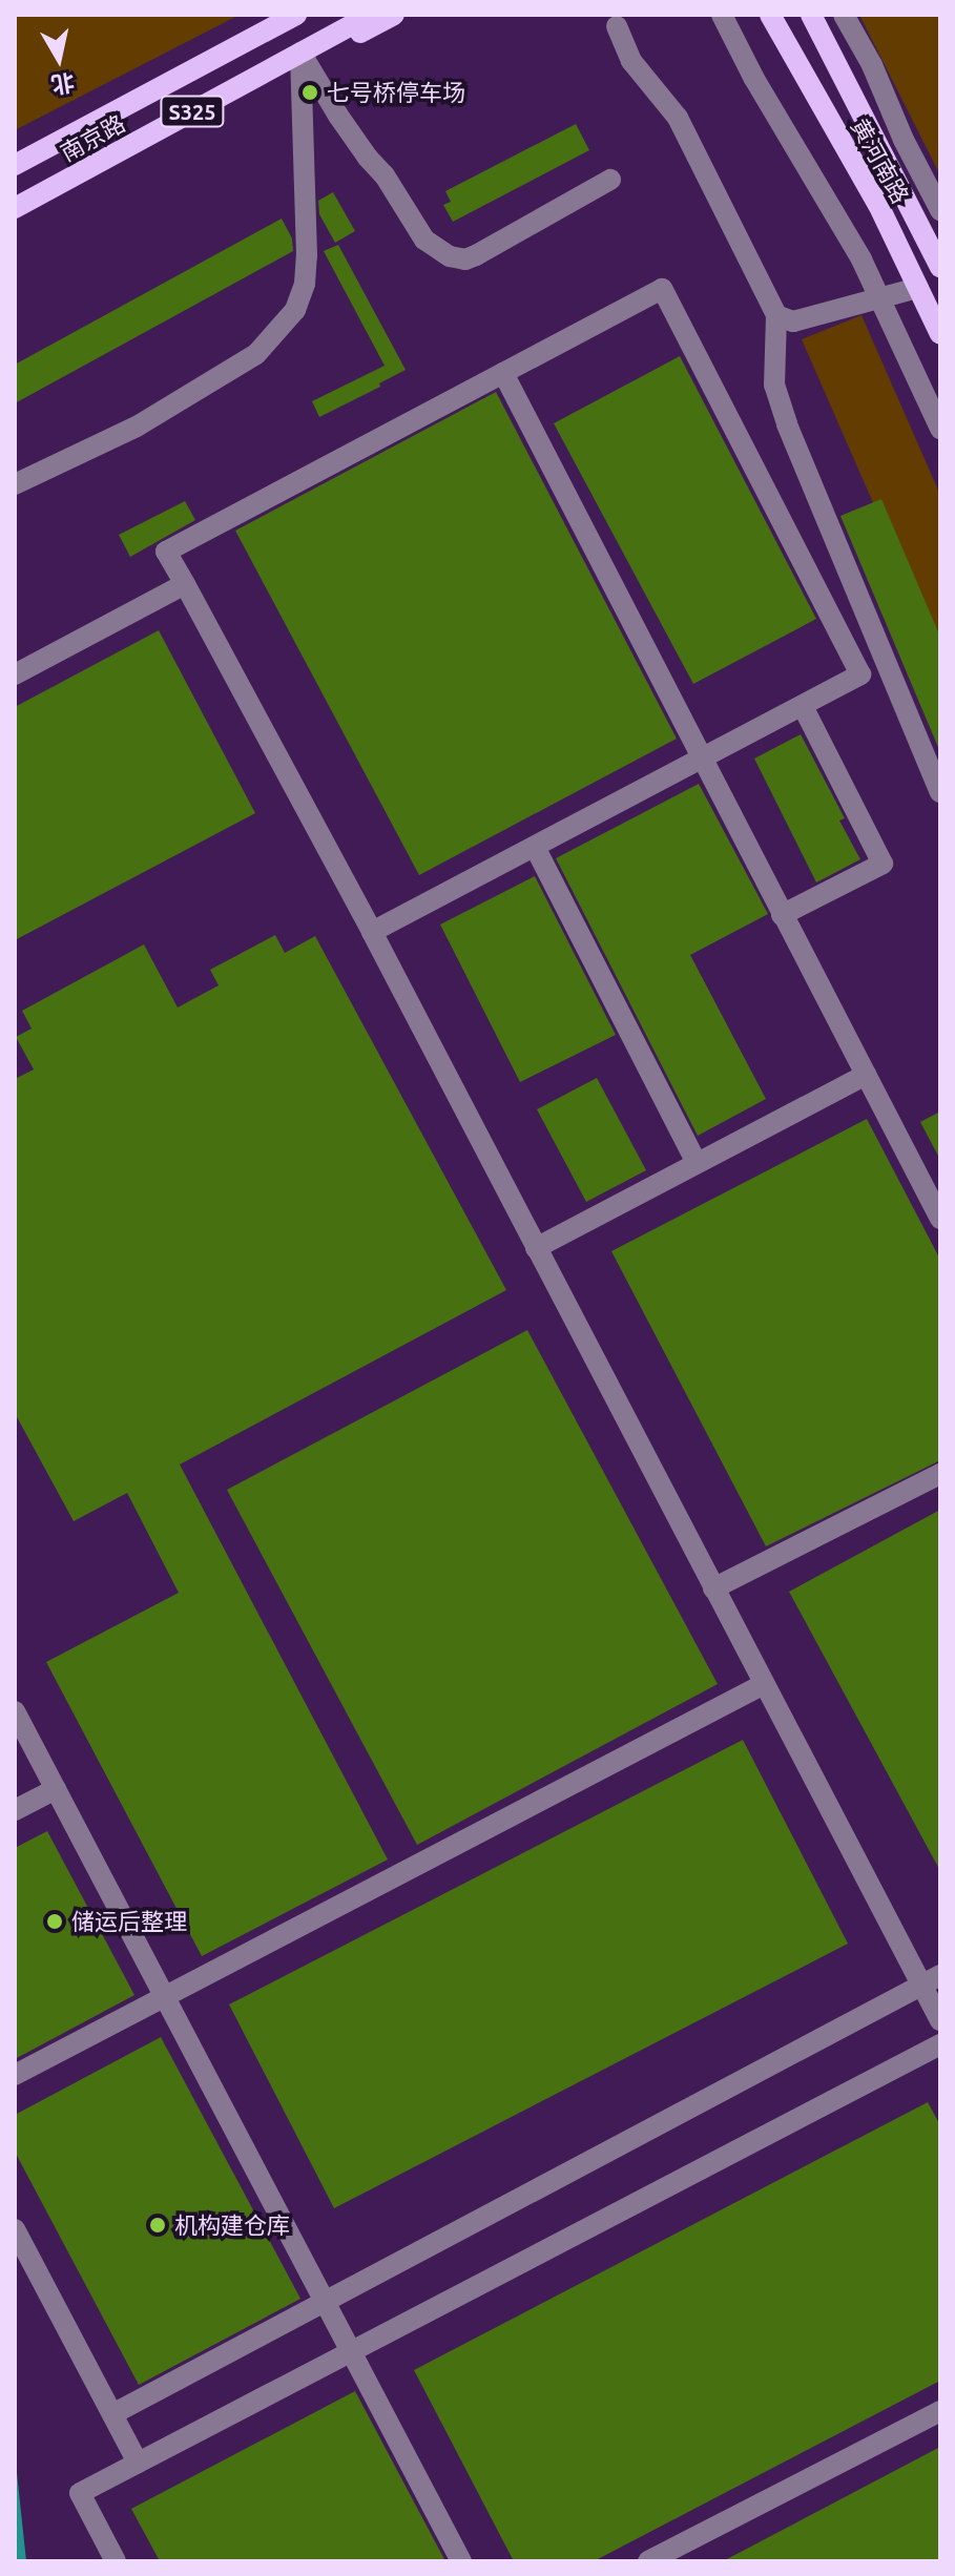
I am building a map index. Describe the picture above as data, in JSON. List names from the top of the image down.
{
  "streets": {
    "main road": ["S325", "南京路", "黄河南路"]
  },
  "places": ["七号桥停车场", "储运后整理", "机构建仓库"],
  "north": "bottom"
}
